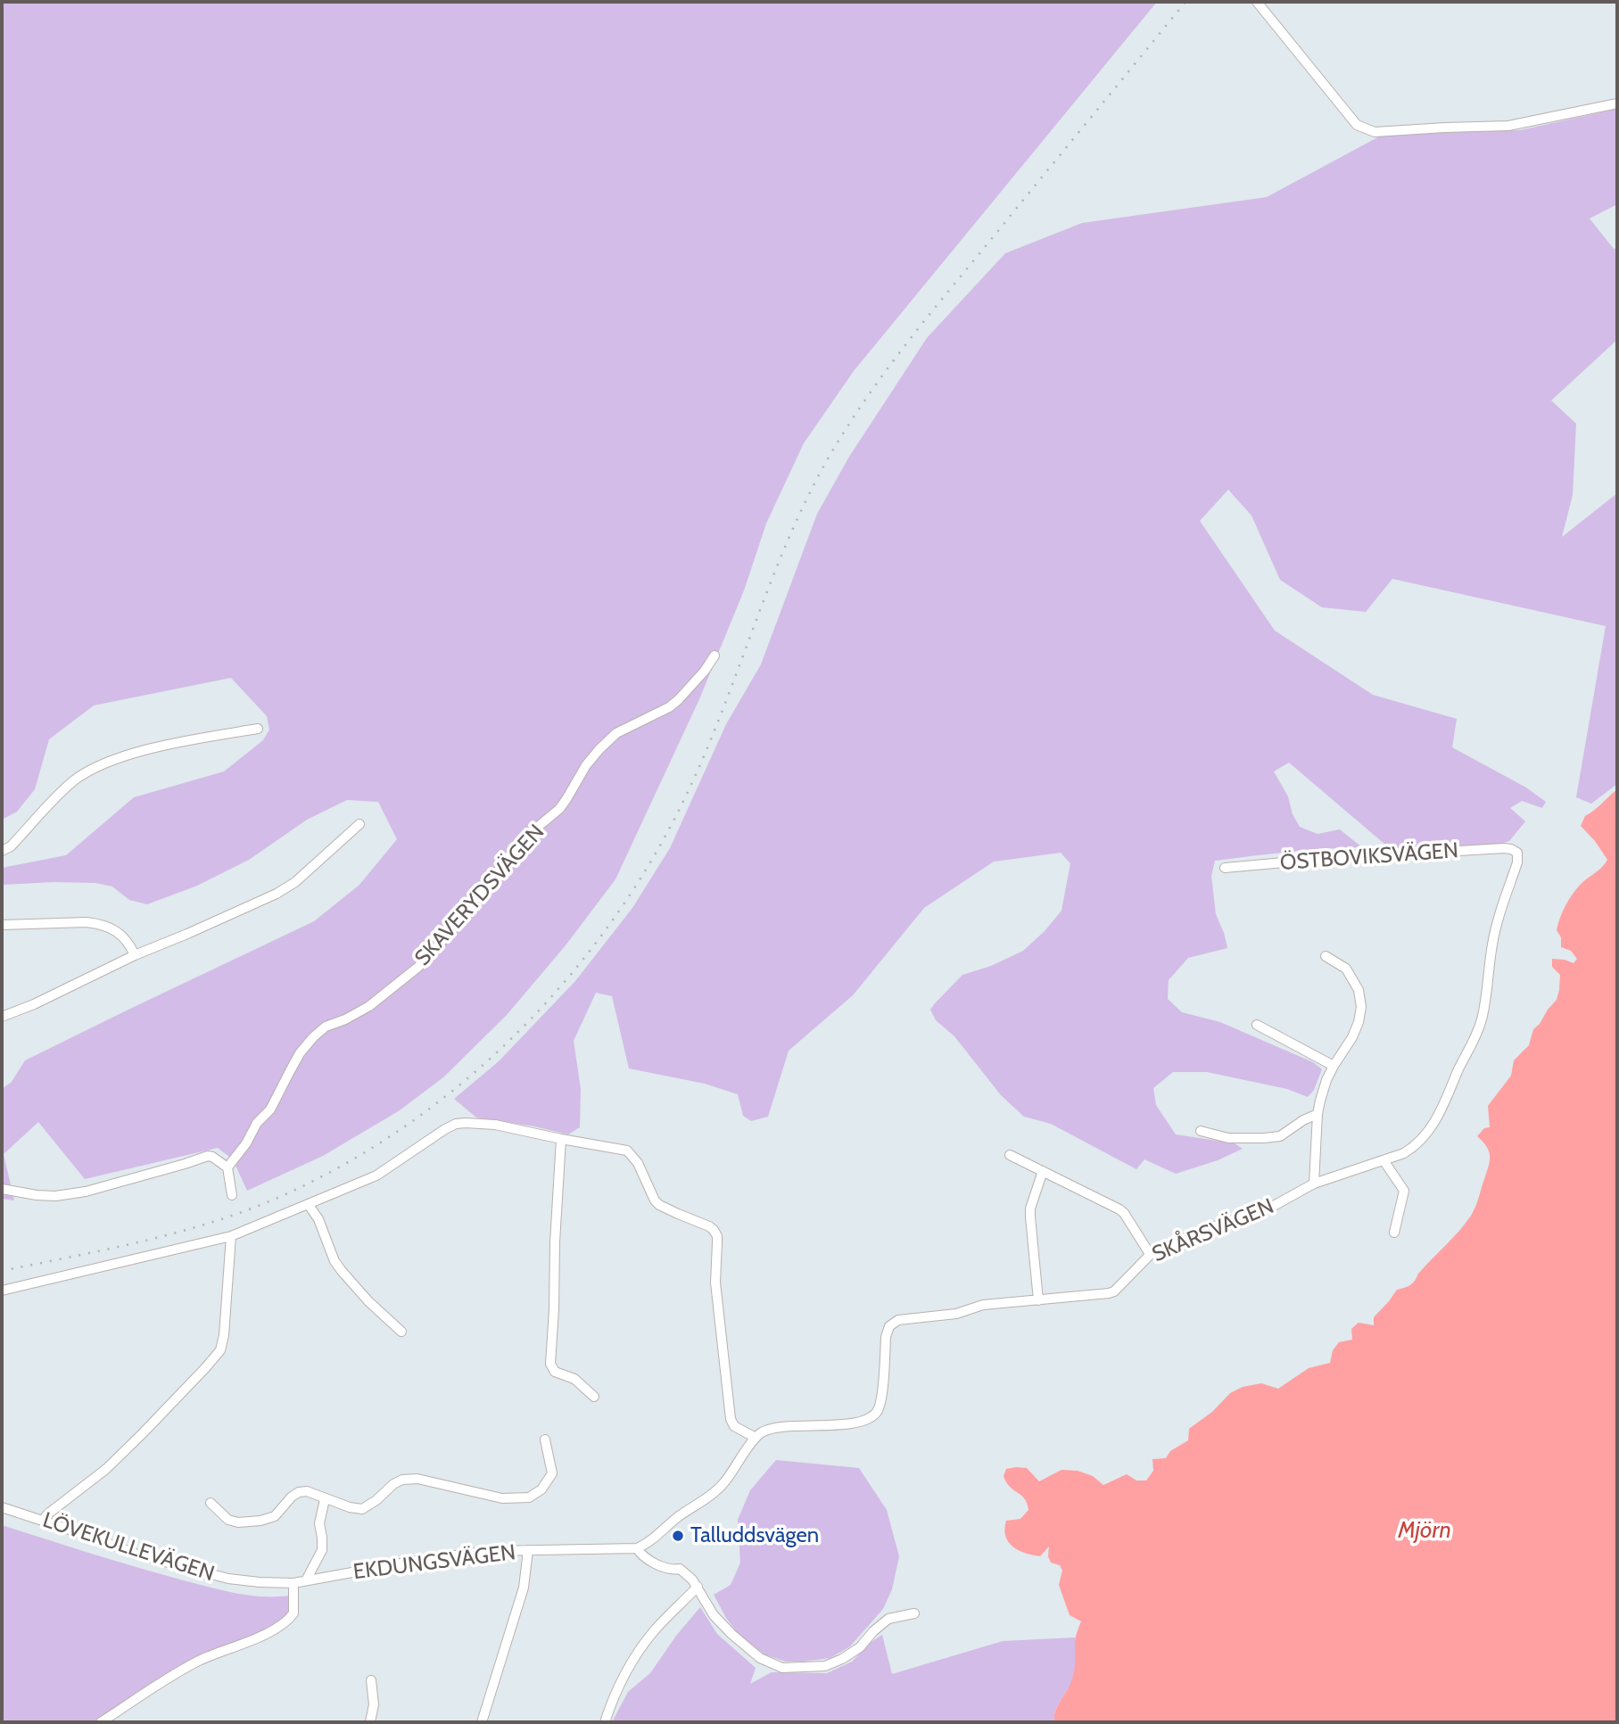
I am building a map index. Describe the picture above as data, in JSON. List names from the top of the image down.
{
  "streets": {
    "street": [
      "ÖSTBOVIKSVÄGEN",
      "SKAVERYDSVÄGEN",
      "SKÅRSVÄGEN",
      "LÖVEKULLEVÄGEN",
      "EKDUNGSVÄGEN"
    ]
  },
  "crossings": [
    ["ÖSTBOVIKSVÄGEN", "SKÅRSVÄGEN"],
    ["LÖVEKULLEVÄGEN", "EKDUNGSVÄGEN"]
  ],
  "water": ["Mjörn"],
  "places": ["Talluddsvägen"]
}
